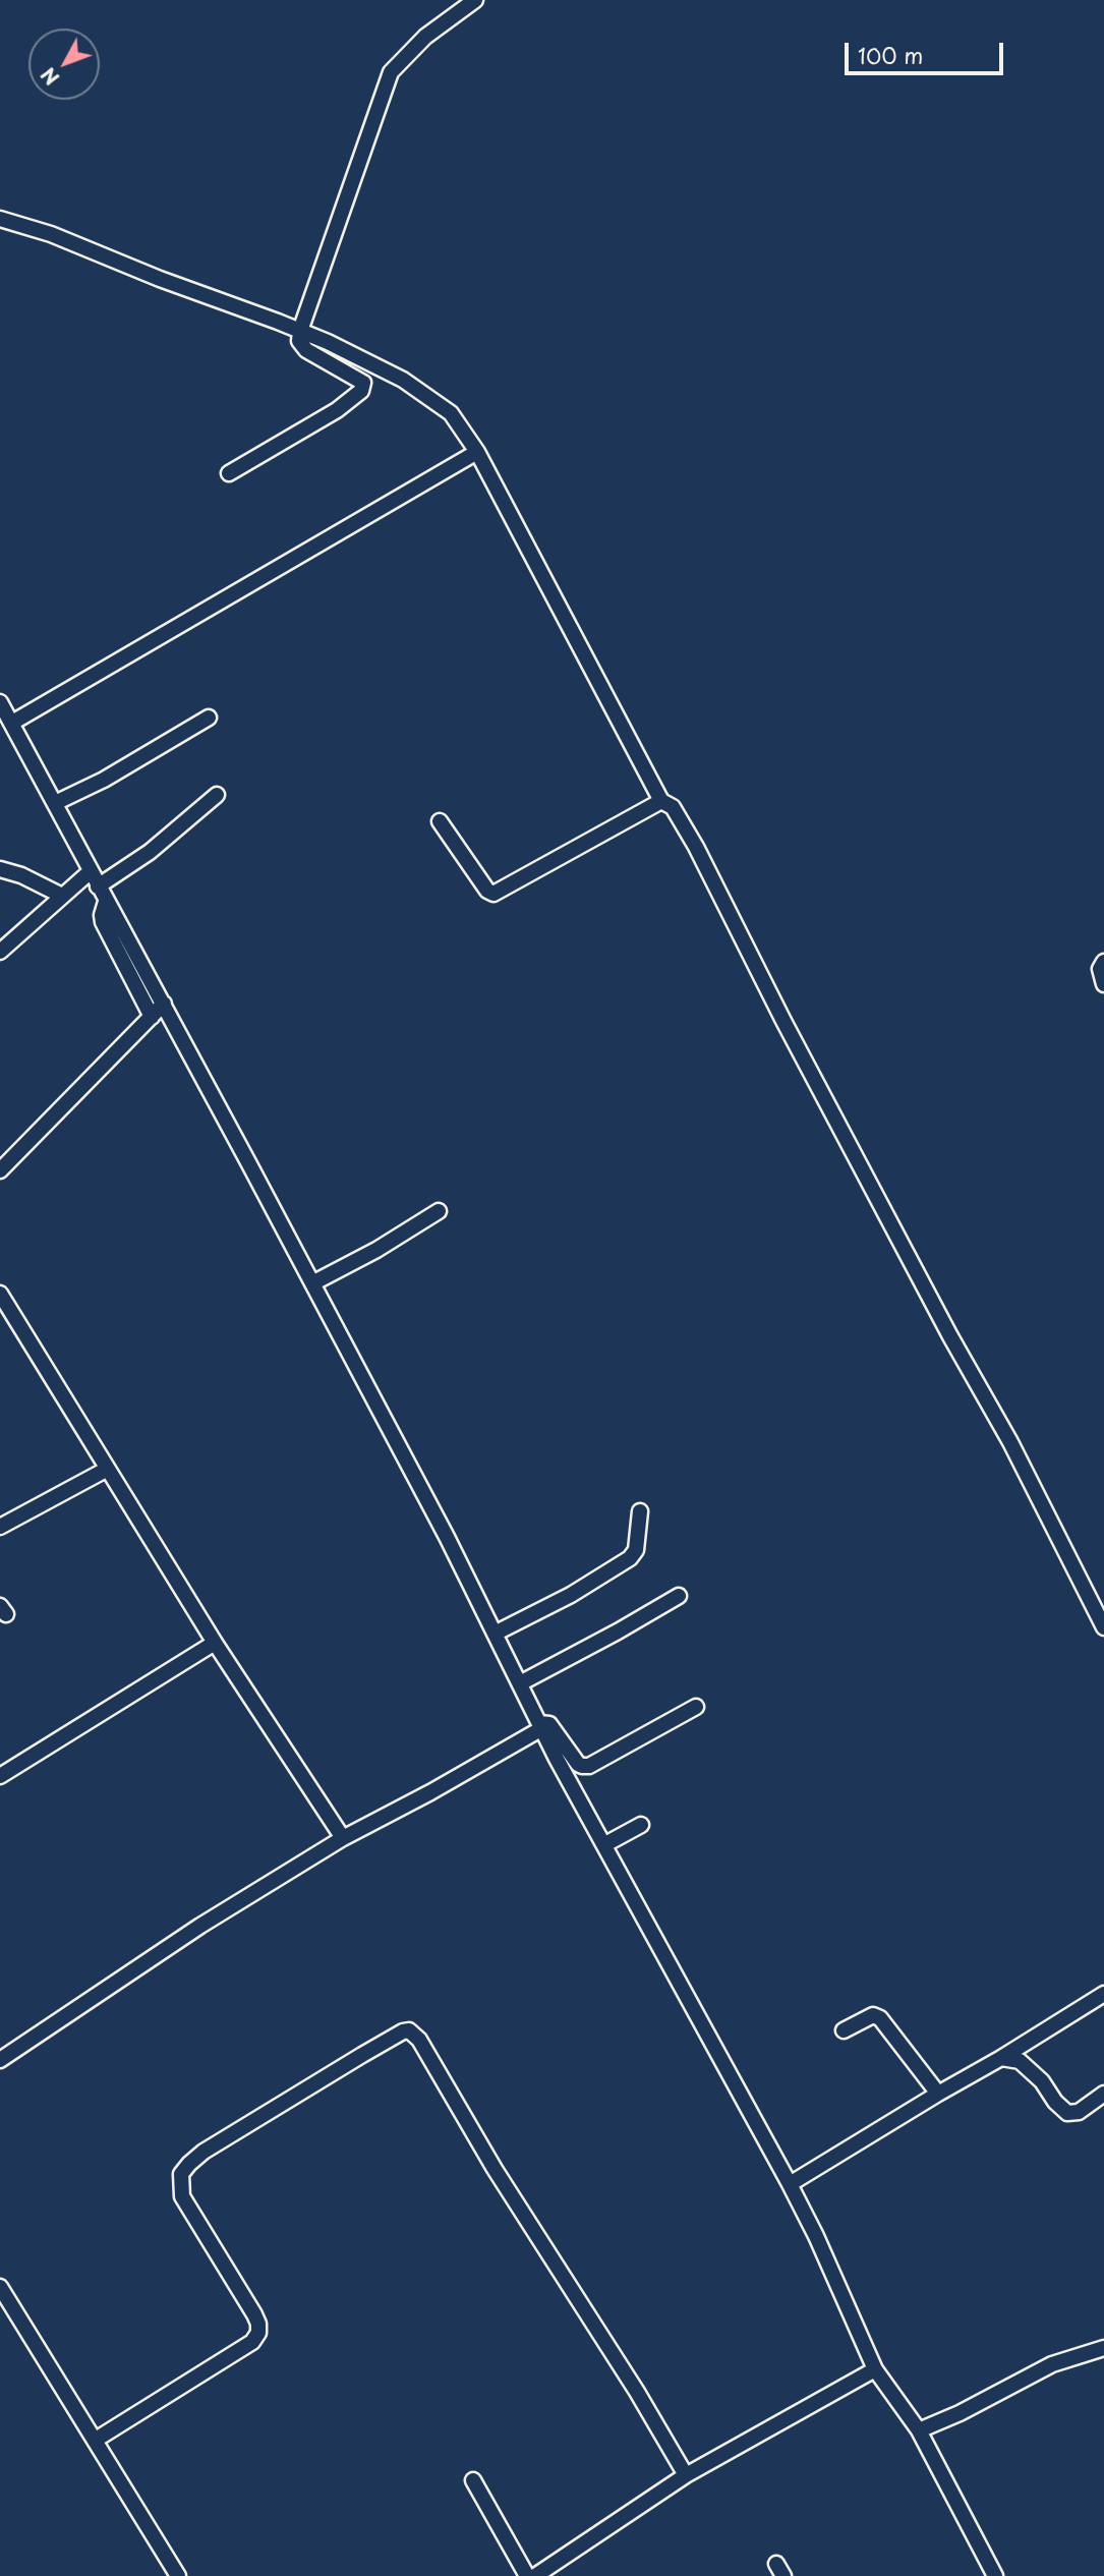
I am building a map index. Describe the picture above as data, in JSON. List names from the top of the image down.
{
  "scale_bar": "100 m",
  "north": "bottom left"
}
